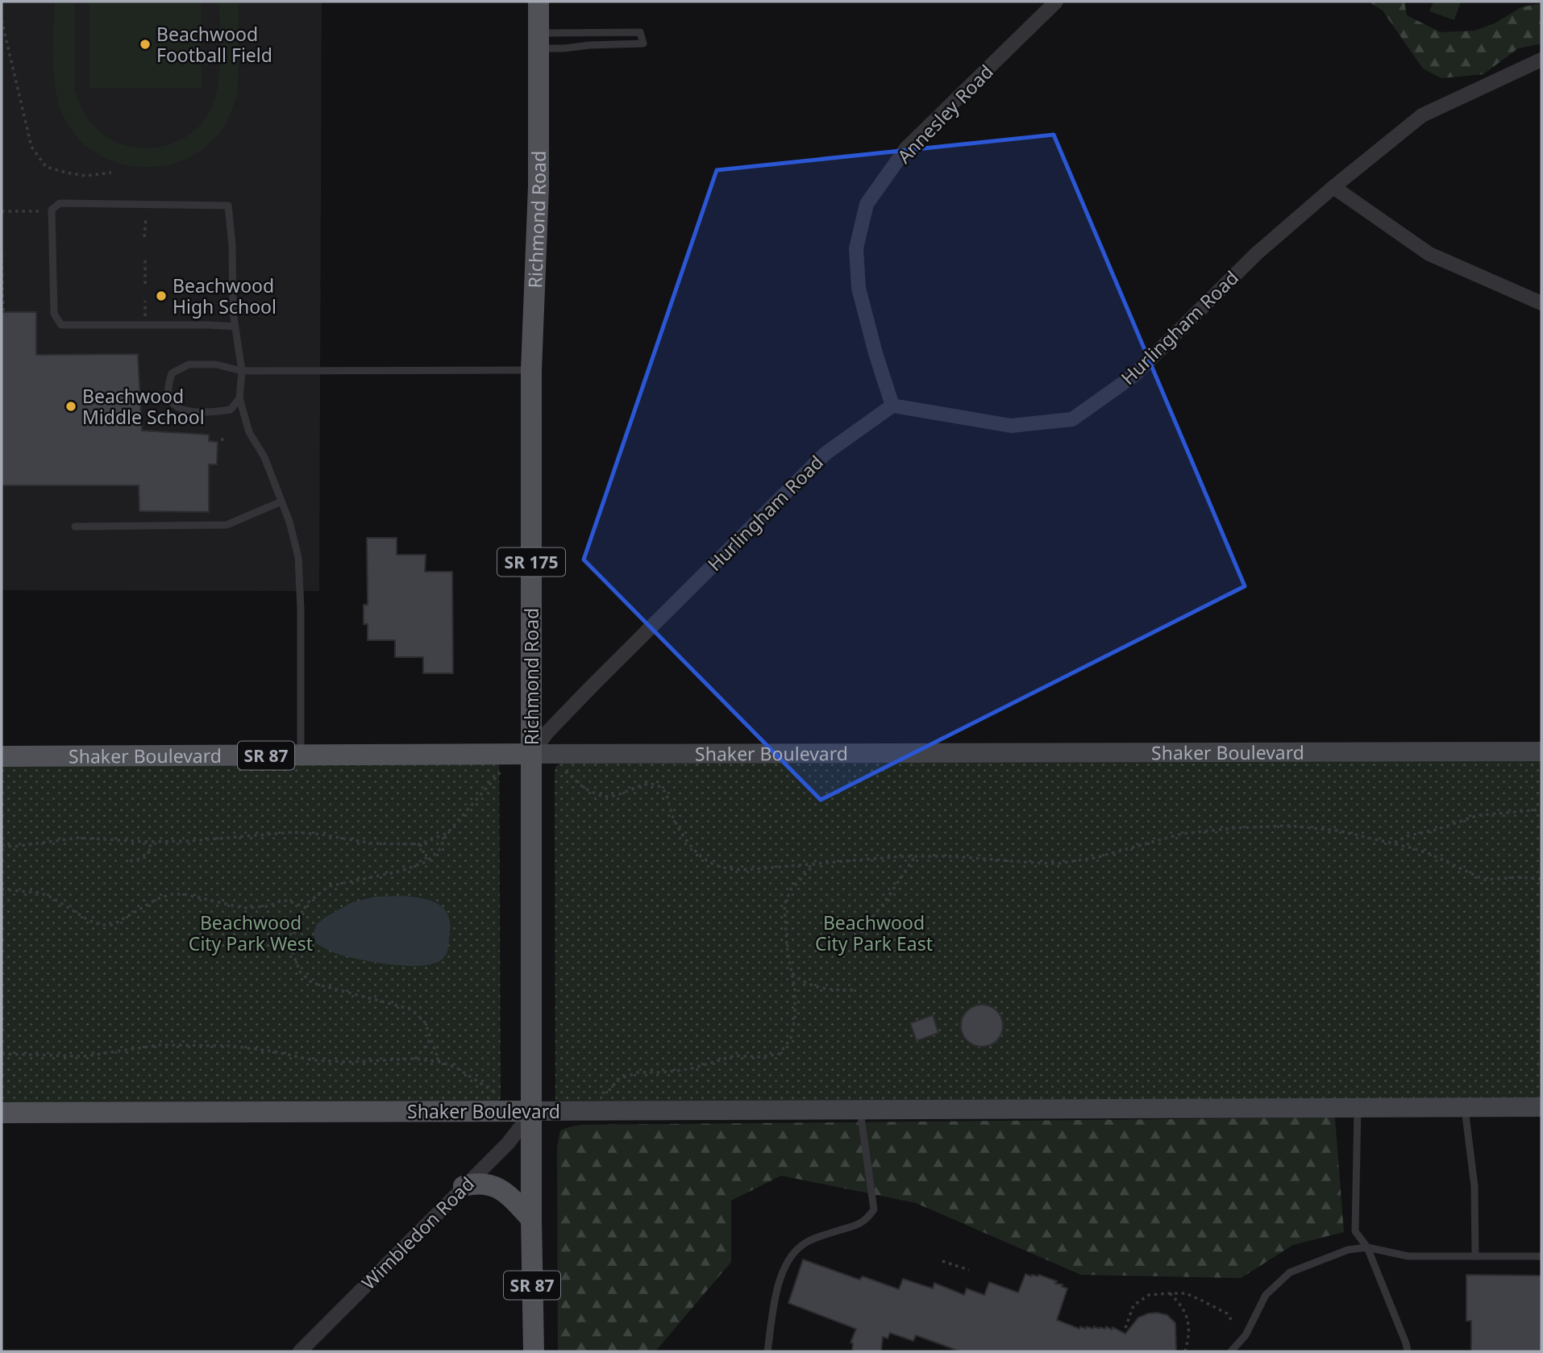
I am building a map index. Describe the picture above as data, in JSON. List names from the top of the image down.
{
  "streets": {
    "main road": [
      "Richmond Road",
      "SR 175",
      "Shaker Boulevard",
      "SR 87"
    ],
    "street": ["Annesley Road", "Hurlingham Road", "Wimbledon Road"]
  },
  "crossings": [
    ["Annesley Road", "Hurlingham Road"],
    ["Richmond Road", "Hurlingham Road"],
    ["Richmond Road", "Shaker Boulevard"],
    ["Richmond Road", "Wimbledon Road"],
    ["Hurlingham Road", "Shaker Boulevard"],
    ["Shaker Boulevard", "Wimbledon Road"]
  ],
  "parks": ["Beachwood City Park West", "Beachwood City Park East"],
  "places": ["Beachwood Football Field", "Beachwood High School", "Beachwood Middle School"]
}
